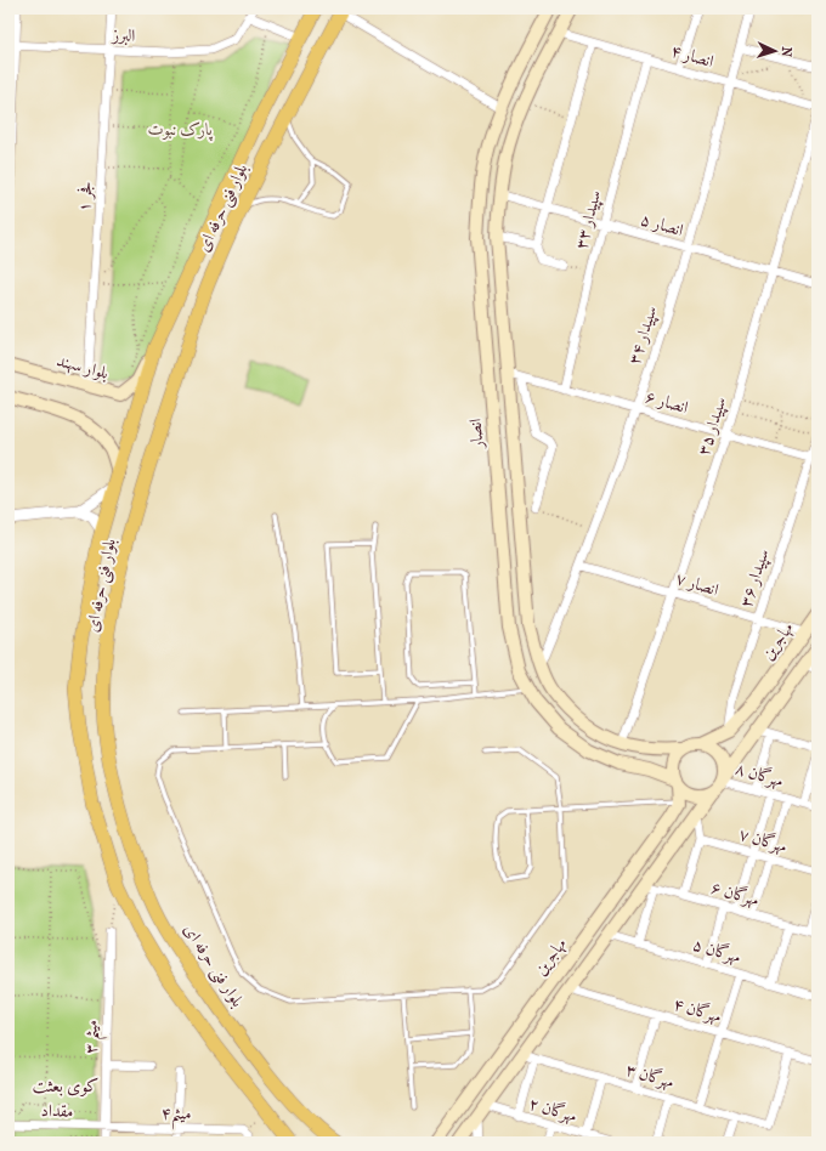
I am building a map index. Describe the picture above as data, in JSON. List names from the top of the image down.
{
  "streets": {
    "main road": [
      "بلوار فنی حرفه ای",
      "بلوار سهند",
      "انصار",
      "مهاجرین"
    ],
    "street": [
      "البرز",
      "انصار ۴",
      "فجر ۱",
      "سپیدار ۳۳",
      "انصار ۵",
      "سپیدار ۳۴",
      "انصار ۶",
      "سپیدار ۳۵",
      "سپیدار ۳۶",
      "انصار ۷",
      "مهرگان ۸",
      "مهرگان ۷",
      "مهرگان ۶",
      "مهرگان ۵",
      "مهرگان ۴",
      "میثم ۳",
      "مهرگان ۳",
      "مهرگان ۲",
      "مقداد",
      "میثم۴"
    ]
  },
  "crossings": [
    ["البرز", "فجر ۱"],
    ["انصار ۴", "سپیدار ۳۳"],
    ["انصار ۴", "سپیدار ۳۴"],
    ["فجر ۱", "بلوار سهند"],
    ["بلوار فنی حرفه ای", "بلوار سهند"],
    ["سپیدار ۳۳", "انصار ۵"],
    ["سپیدار ۳۳", "انصار ۶"],
    ["انصار ۵", "سپیدار ۳۴"],
    ["انصار ۵", "سپیدار ۳۵"],
    ["سپیدار ۳۴", "انصار ۶"],
    ["سپیدار ۳۴", "انصار ۷"],
    ["انصار ۶", "سپیدار ۳۵"],
    ["انصار ۶", "سپیدار ۳۶"],
    ["سپیدار ۳۵", "انصار ۷"],
    ["انصار", "مهاجرین"],
    ["انصار", "مهرگان ۸"],
    ["سپیدار ۳۶", "انصار ۷"],
    ["سپیدار ۳۶", "مهاجرین"],
    ["انصار ۷", "مهاجرین"],
    ["مهاجرین", "مهرگان ۸"],
    ["مهاجرین", "مهرگان ۶"],
    ["مهاجرین", "مهرگان ۵"],
    ["مهاجرین", "مهرگان ۴"],
    ["مهاجرین", "مهرگان ۳"],
    ["مهاجرین", "مهرگان ۲"],
    ["مهرگان ۴", "مهرگان ۳"],
    ["میثم ۳", "مقداد"],
    ["میثم ۳", "میثم۴"],
    ["مقداد", "میثم۴"]
  ],
  "districts": ["کوی بعثت"],
  "parks": ["پارک نبوت"],
  "north": "right"
}
